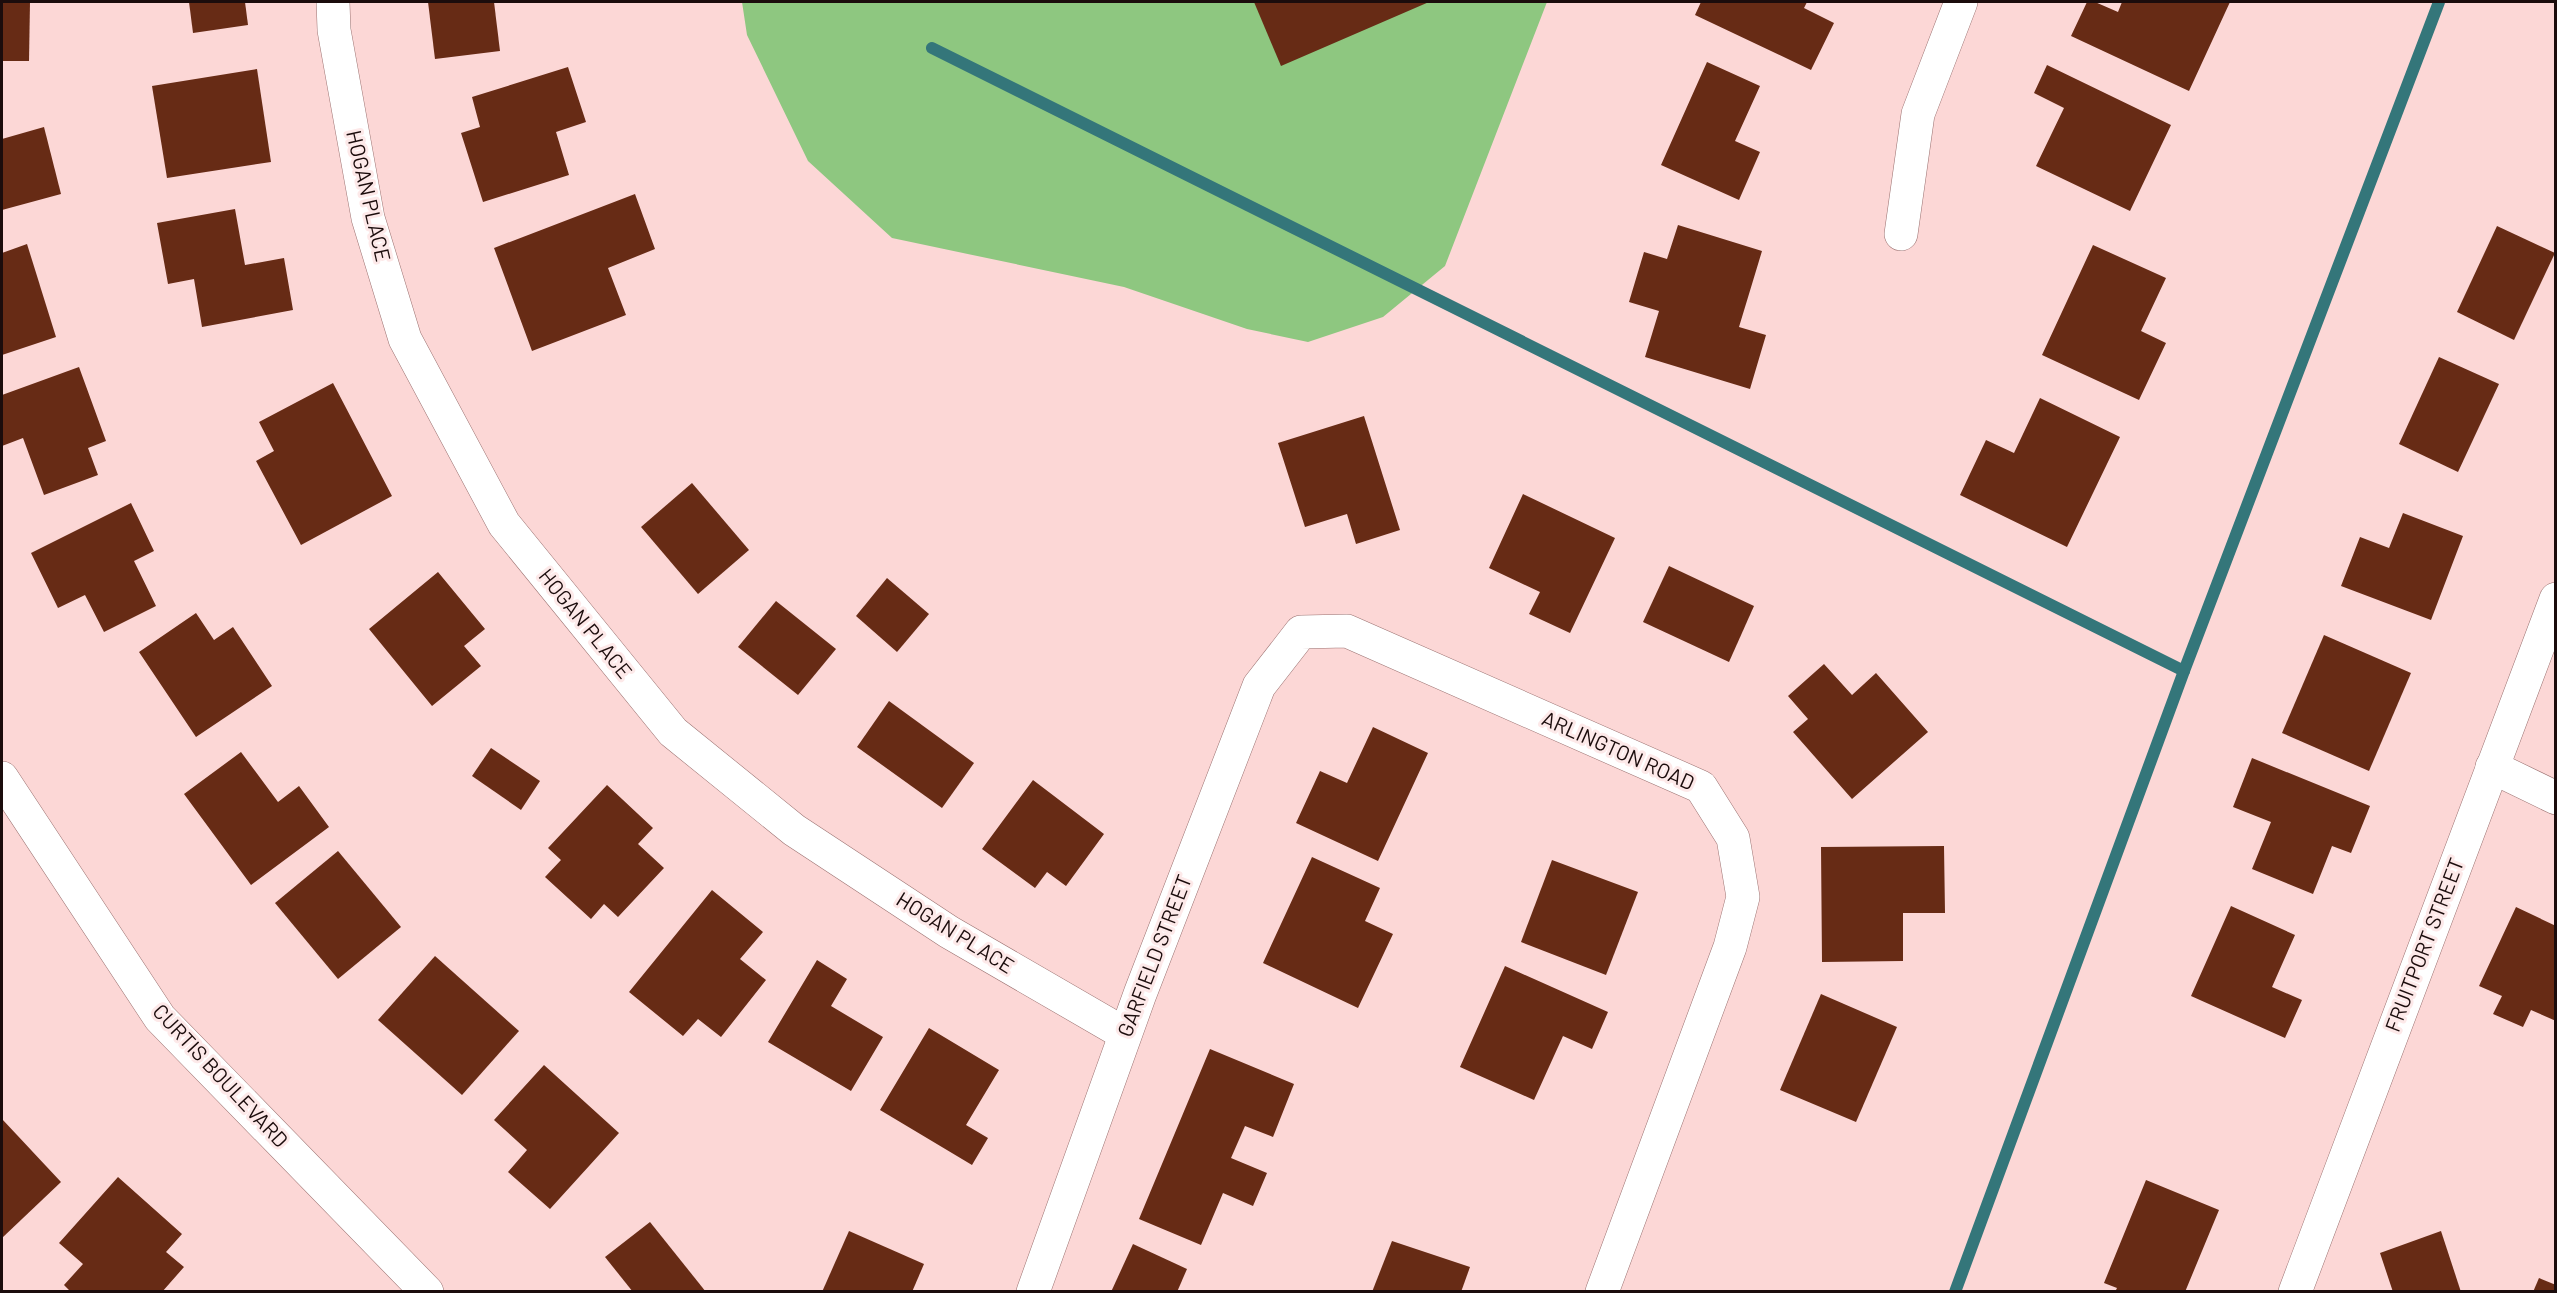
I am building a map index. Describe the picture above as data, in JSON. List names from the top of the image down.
{
  "streets": {
    "street": [
      "HOGAN PLACE",
      "ARLINGTON ROAD",
      "FRUITPORT STREET",
      "GARFIELD STREET",
      "CURTIS BOULEVARD"
    ]
  },
  "crossings": [
    ["HOGAN PLACE", "GARFIELD STREET"],
    ["ARLINGTON ROAD", "GARFIELD STREET"]
  ]
}
